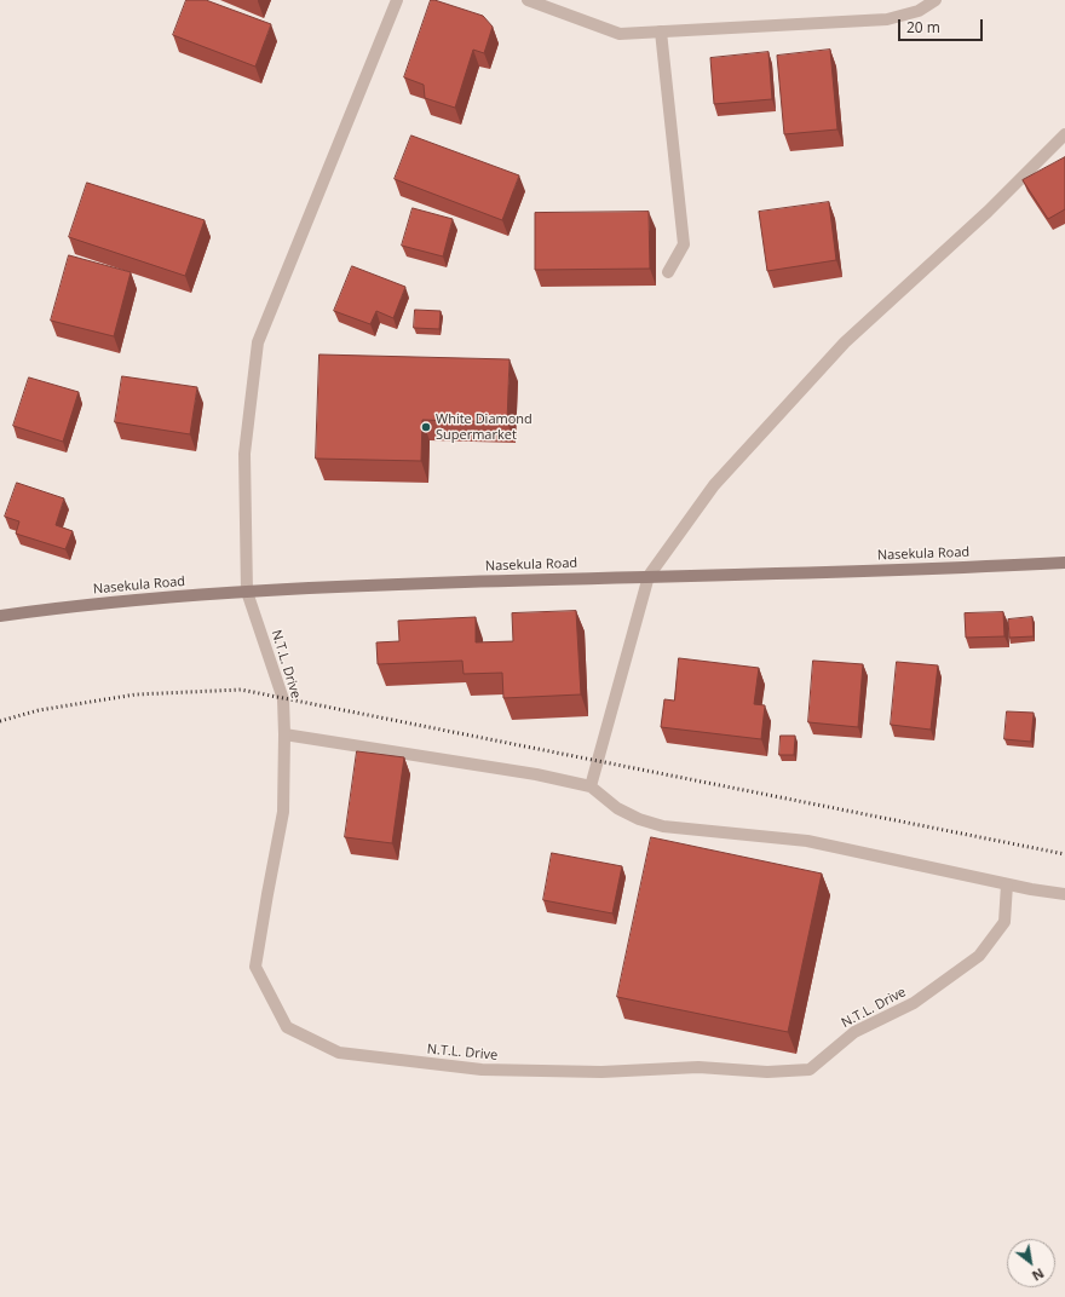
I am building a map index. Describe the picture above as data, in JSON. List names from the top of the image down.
{
  "streets": {
    "main road": ["Nasekula Road"],
    "street": ["N.T.L. Drive"]
  },
  "crossings": [
    ["Nasekula Road", "N.T.L. Drive"]
  ],
  "places": ["White Diamond Supermarket"],
  "scale_bar": "20 m",
  "north": "bottom right"
}
